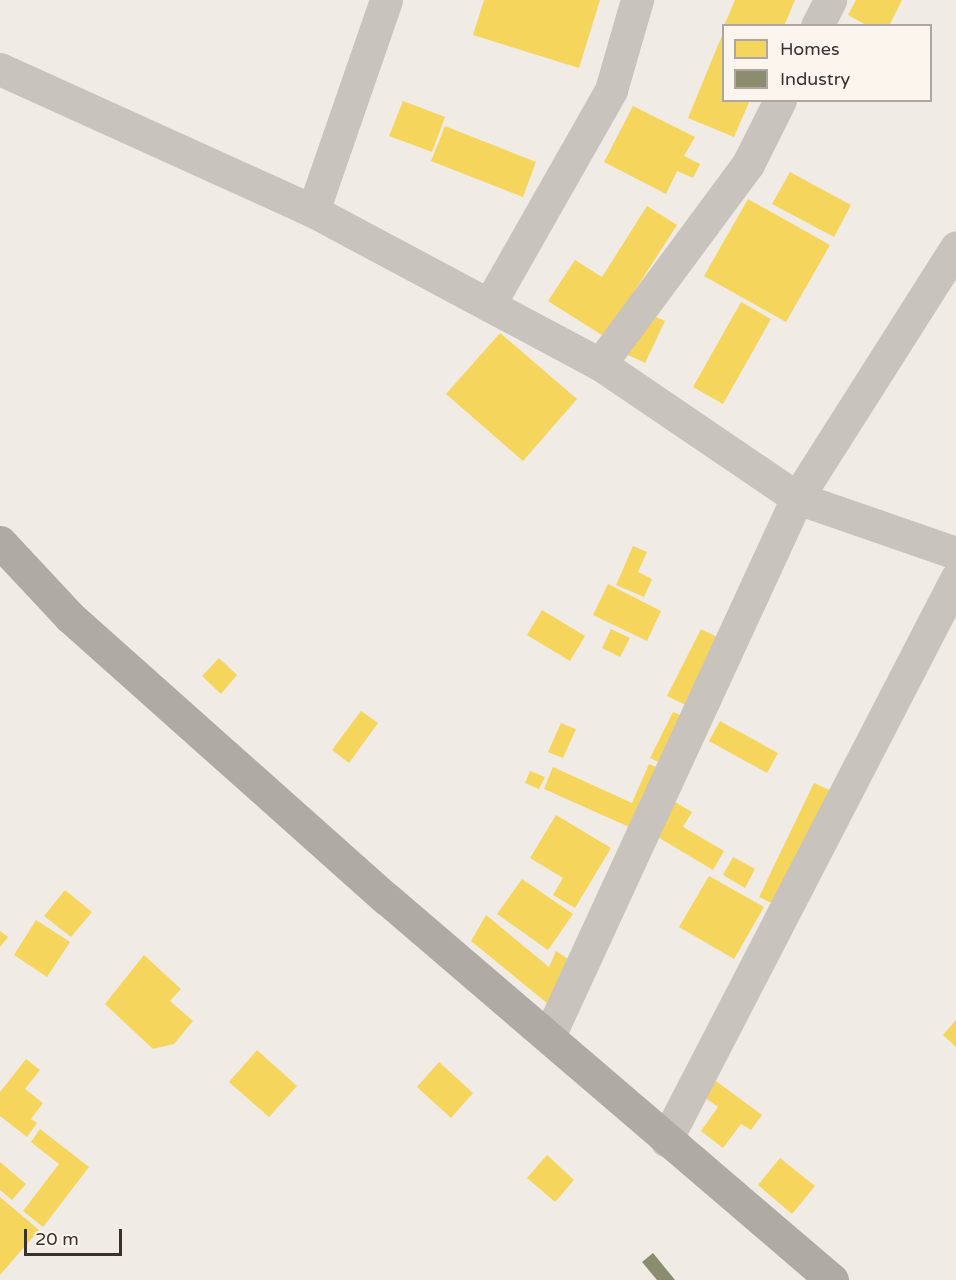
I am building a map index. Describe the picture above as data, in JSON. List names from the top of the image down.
{
  "legend": ["Homes", "Industry"],
  "scale_bar": "20 m"
}
